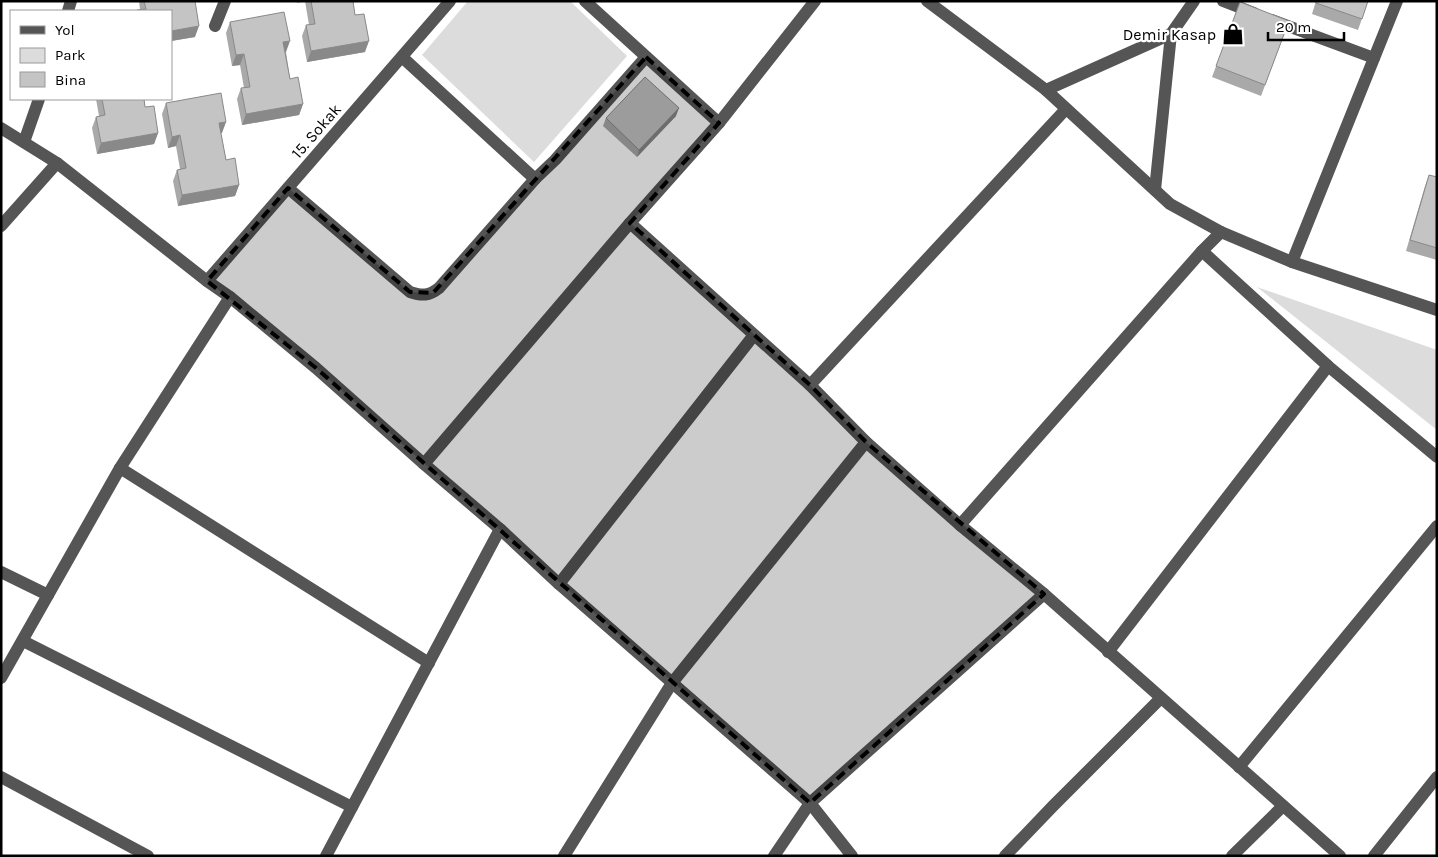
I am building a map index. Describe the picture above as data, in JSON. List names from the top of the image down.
{
  "streets": {
    "street": ["15. Sokak"]
  },
  "places": {
    "shop": ["Demir Kasap"]
  },
  "legend": ["Yol", "Park", "Bina"],
  "scale_bar": "20 m"
}
